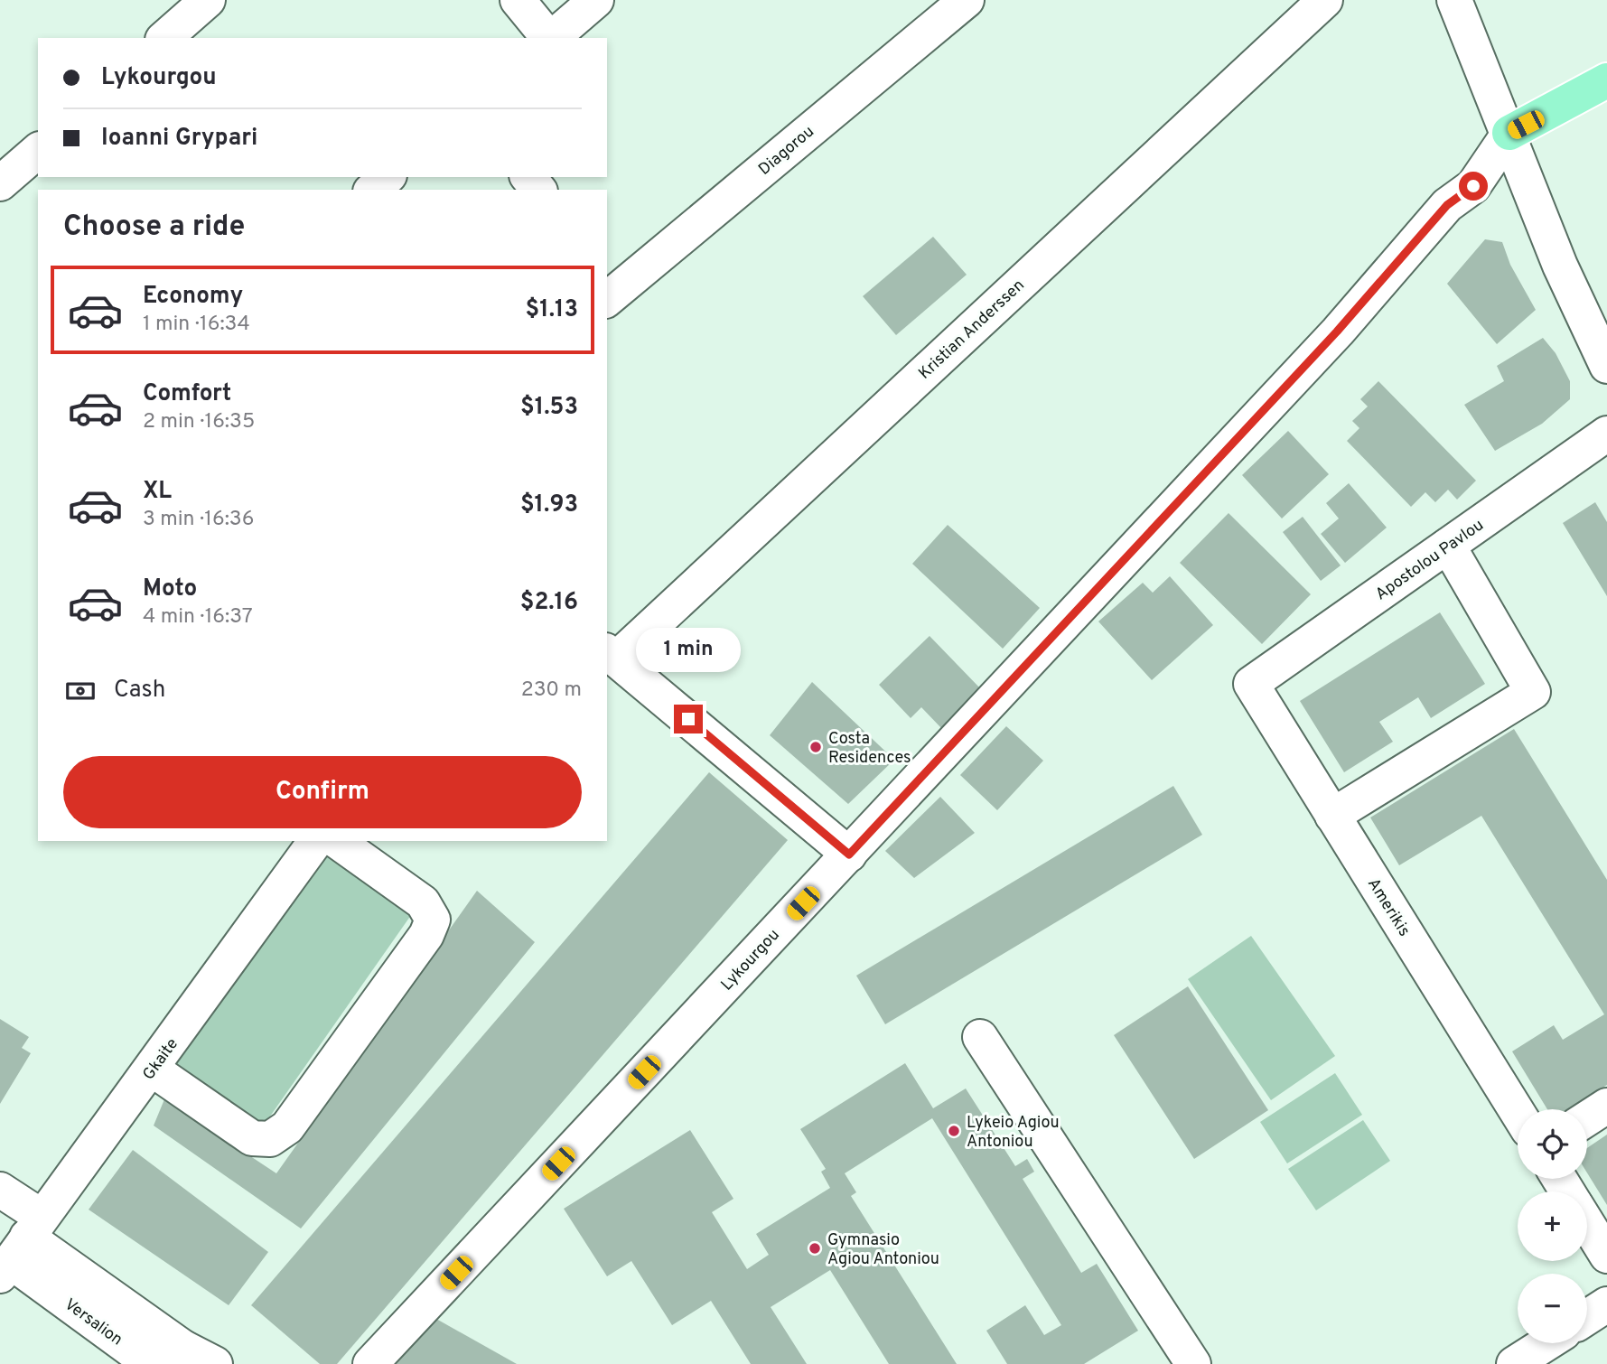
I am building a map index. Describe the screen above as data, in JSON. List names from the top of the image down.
{
  "streets": {
    "street": [
      "Diagorou",
      "Kristian Anderssen",
      "Apostolou Pavlou",
      "Amerikis",
      "Lykourgou",
      "Gkaite",
      "Versalion"
    ]
  },
  "crossings": [
    ["Apostolou Pavlou", "Amerikis"],
    ["Gkaite", "Versalion"]
  ],
  "places": ["Costa Residences", "Lykeio Agiou Antoniou", "Gymnasio Agiou Antoniou"],
  "page": {
    "banner": ["Lykourgou", "Ioanni Grypari"],
    "heading": "Choose a ride",
    "list": [
      {
        "name": "Economy",
        "note": "1 min · 16:34",
        "value": "$1.13"
      },
      {
        "name": "Comfort",
        "note": "2 min · 16:35",
        "value": "$1.53"
      },
      {
        "name": "XL",
        "note": "3 min · 16:36",
        "value": "$1.93"
      },
      {
        "name": "Moto",
        "note": "4 min · 16:37",
        "value": "$2.16"
      }
    ],
    "bubble": "1 min",
    "pay": ["Cash", "230 m"],
    "buttons": "Confirm",
    "map_buttons": ["+", "−"]
  }
}
